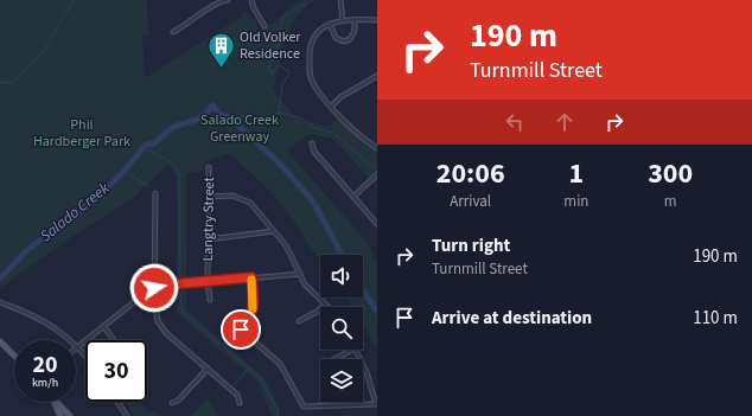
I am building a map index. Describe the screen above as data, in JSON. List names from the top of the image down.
{
  "streets": {
    "street": ["Langtry Street"]
  },
  "water": ["Salado Creek"],
  "parks": ["Salado Creek Greenway", "Phil Hardberger Park"],
  "places": {
    "building": ["Old Volker Residence"]
  },
  "page": {
    "turn": ["190 m", "Turnmill Street"],
    "eta": [
      "20:06",
      "Arrival",
      "1",
      "min",
      "300",
      "m"
    ],
    "list": [
      {
        "name": "Turn right",
        "note": "Turnmill Street",
        "value": "190 m"
      },
      {
        "name": "Arrive at destination",
        "value": "110 m"
      }
    ],
    "speed": "20 km/h",
    "limit": "30"
  }
}
